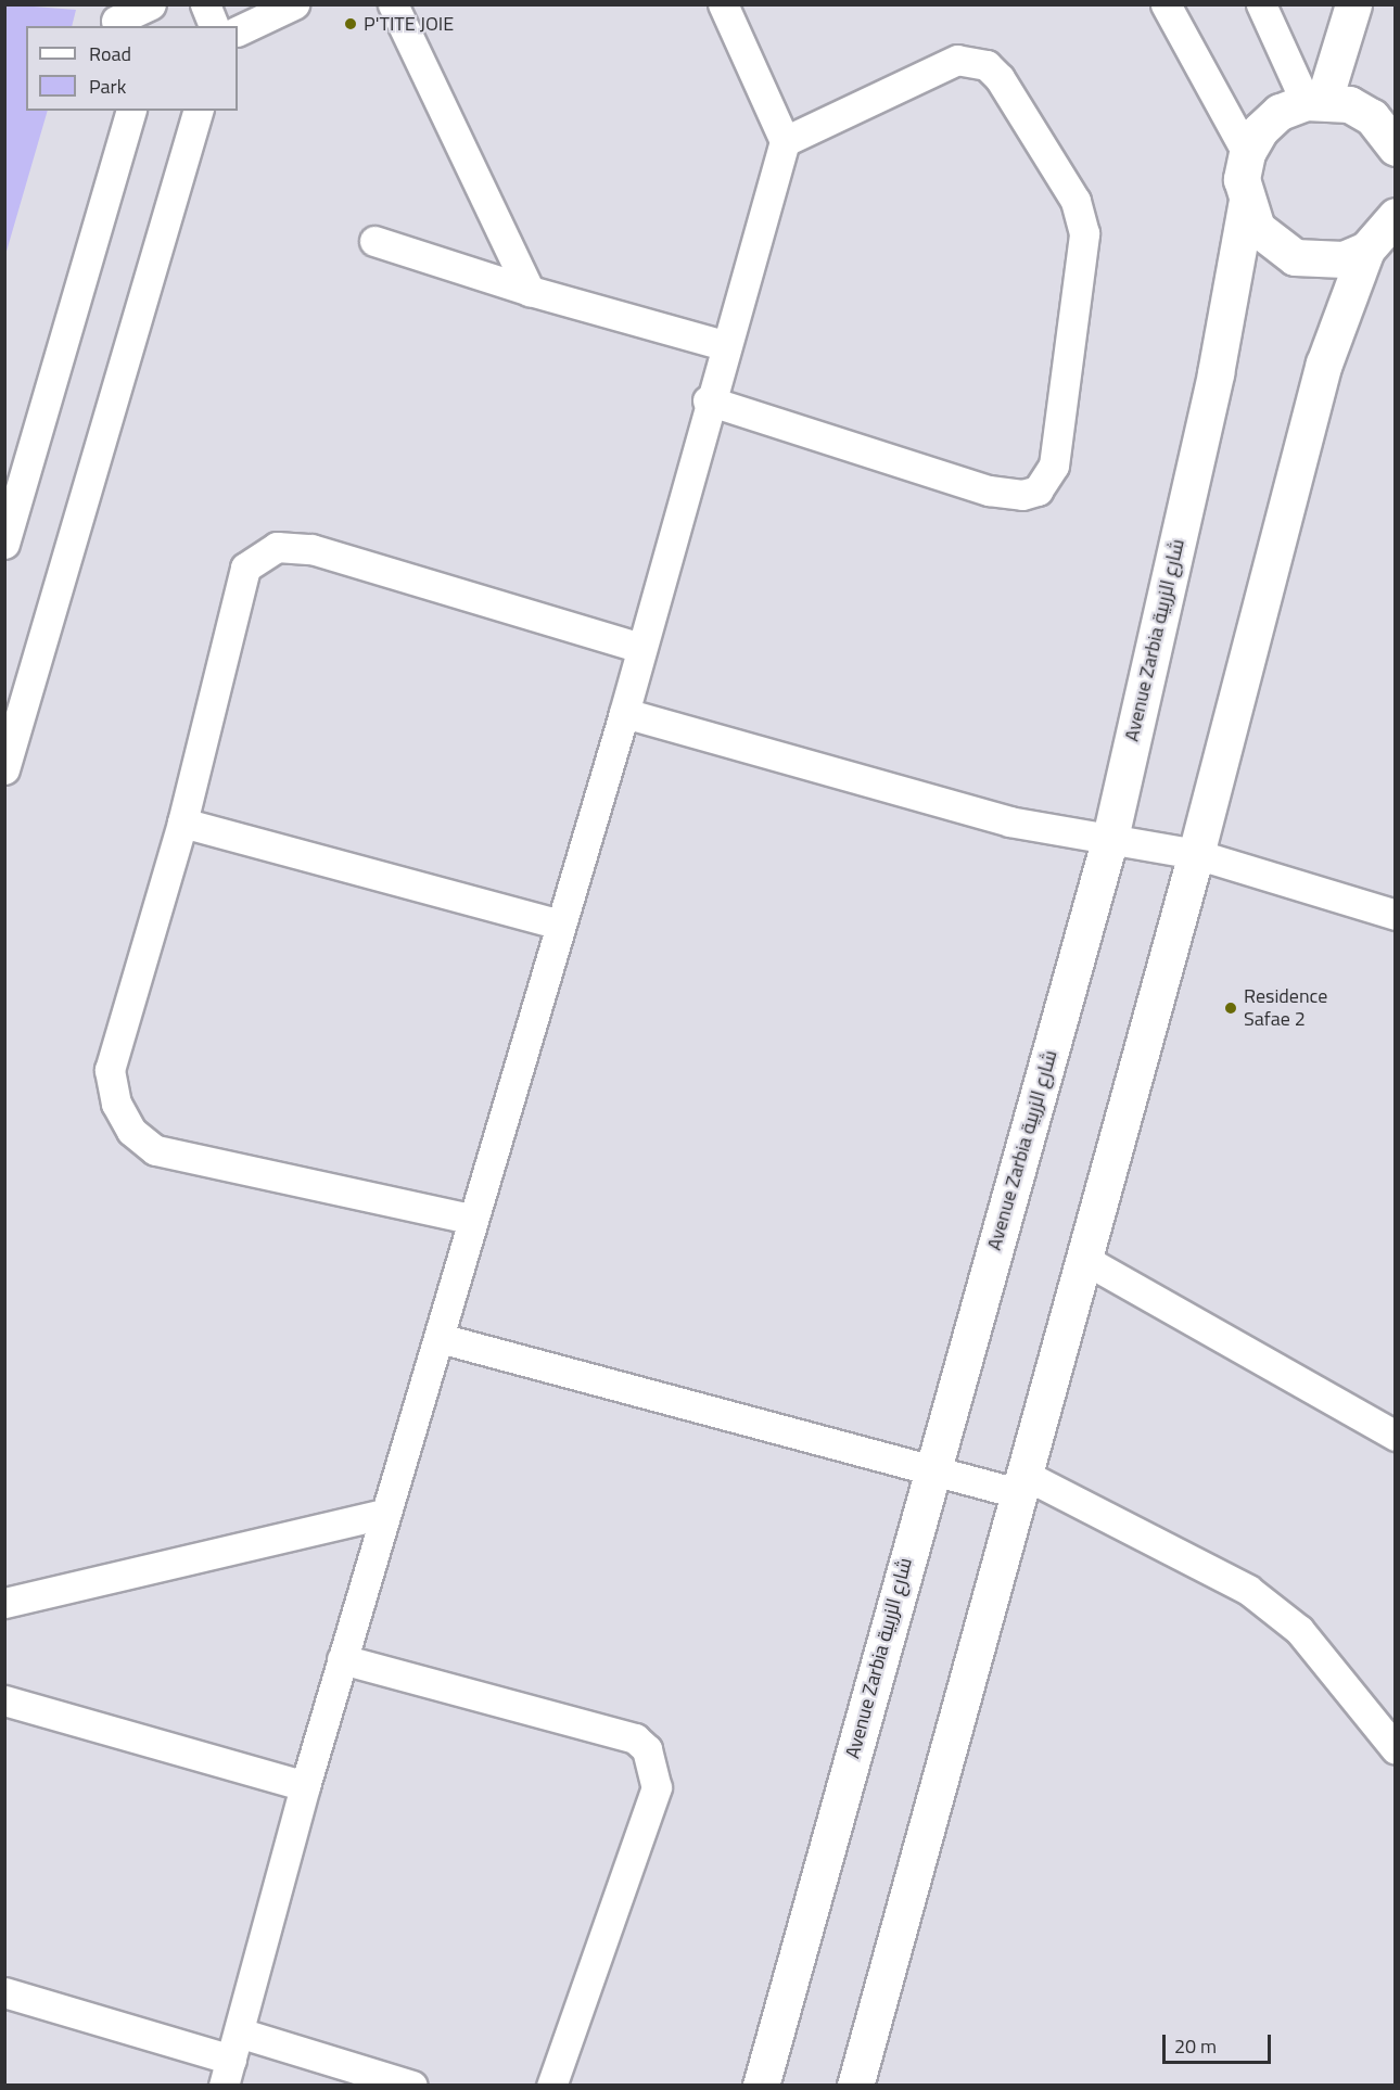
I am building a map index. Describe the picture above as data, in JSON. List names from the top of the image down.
{
  "streets": {
    "main road": ["Avenue Zarbia شارع الزربية"]
  },
  "places": ["P'TITE JOIE", "Residence Safae 2"],
  "legend": ["Road", "Park"],
  "scale_bar": "20 m"
}
